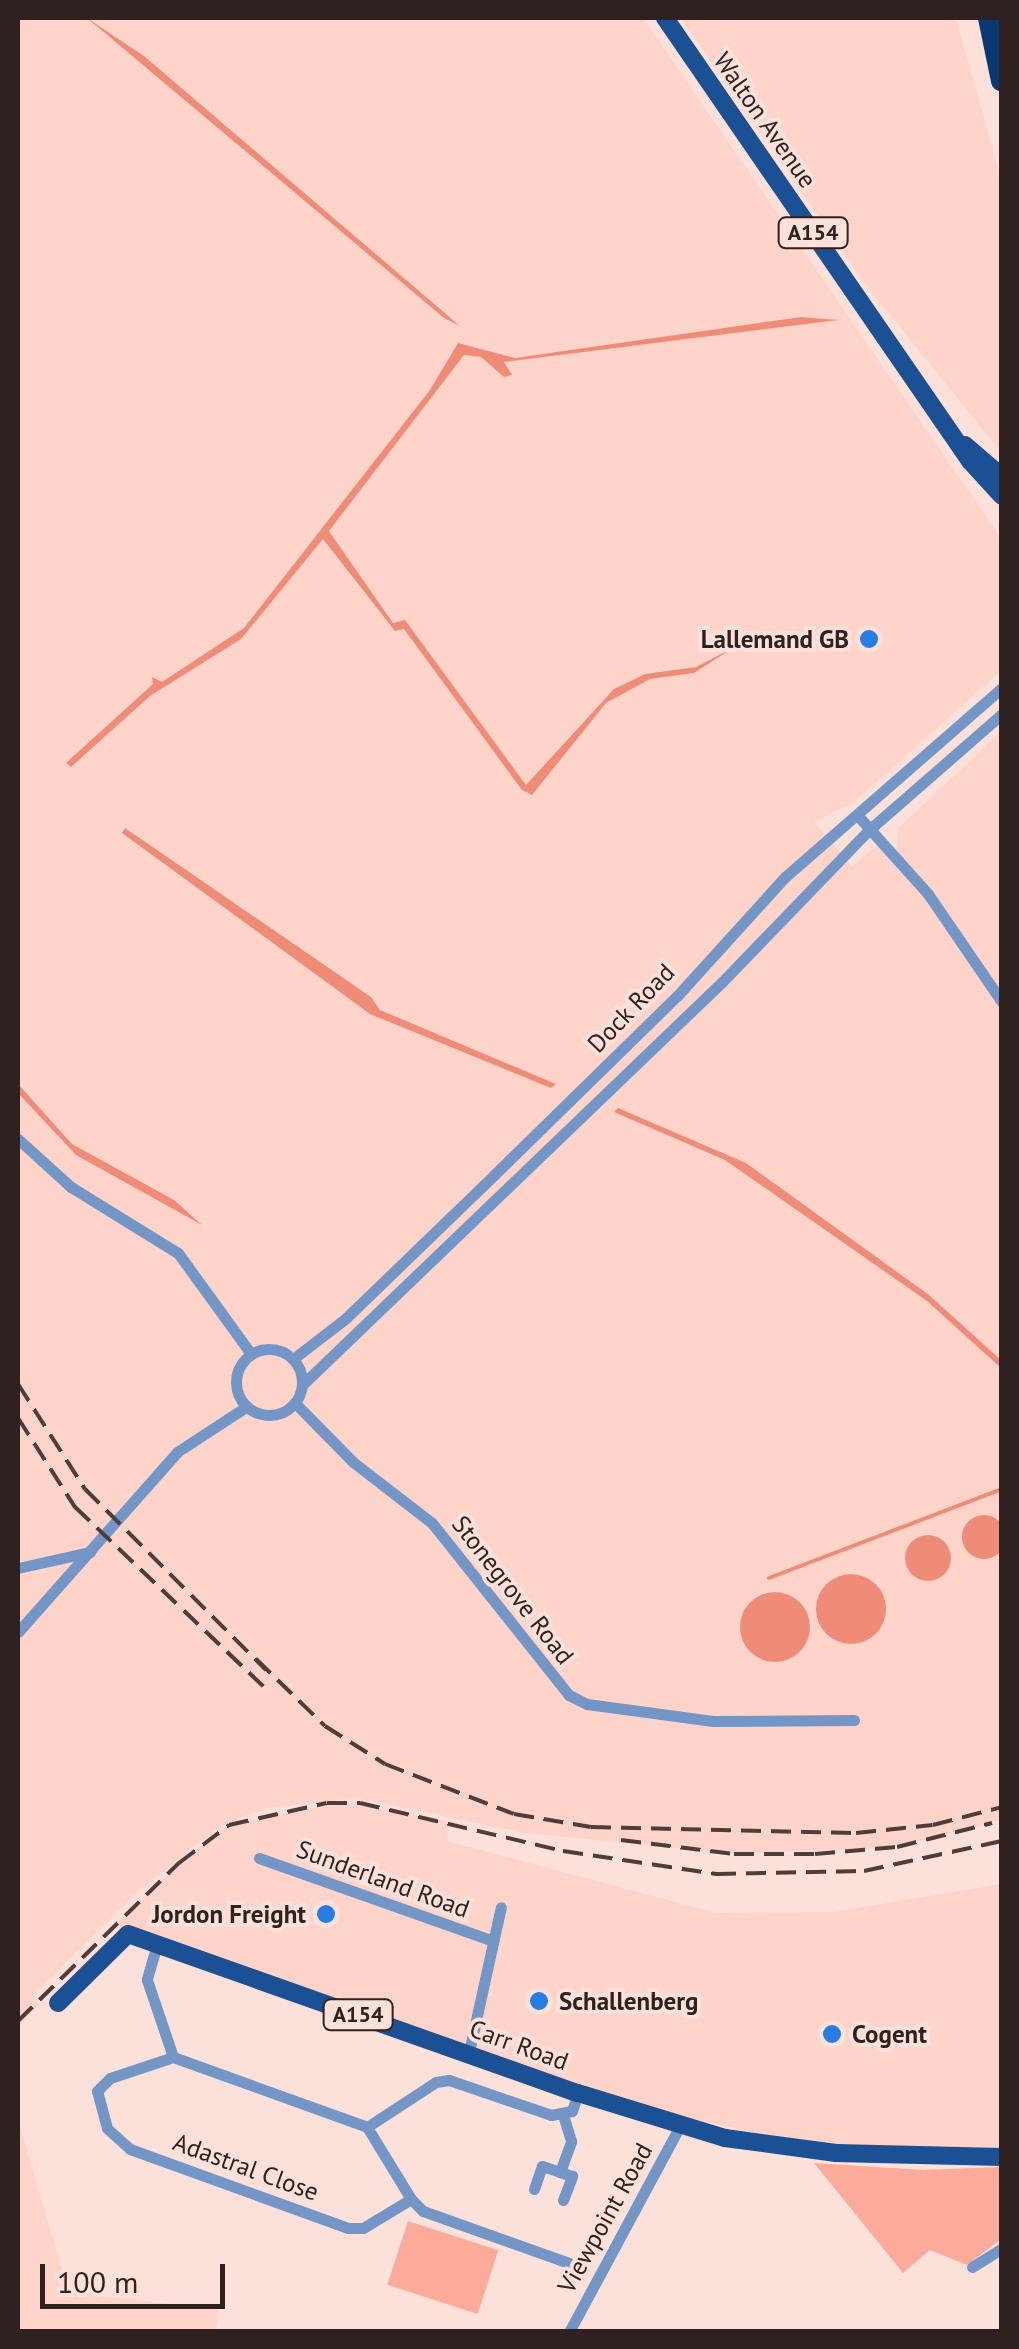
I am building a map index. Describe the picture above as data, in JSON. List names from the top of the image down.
{
  "streets": {
    "main road": ["Walton Avenue", "A154", "Carr Road"],
    "street": [
      "Dock Road",
      "Stonegrove Road",
      "Sunderland Road",
      "Adastral Close",
      "Viewpoint Road"
    ]
  },
  "crossings": [
    ["Dock Road", "Stonegrove Road"],
    ["Carr Road", "Viewpoint Road"]
  ],
  "places": [
    "Lallemand GB",
    "Jordon Freight",
    "Schallenberg",
    "Cogent"
  ],
  "scale_bar": "100 m"
}
